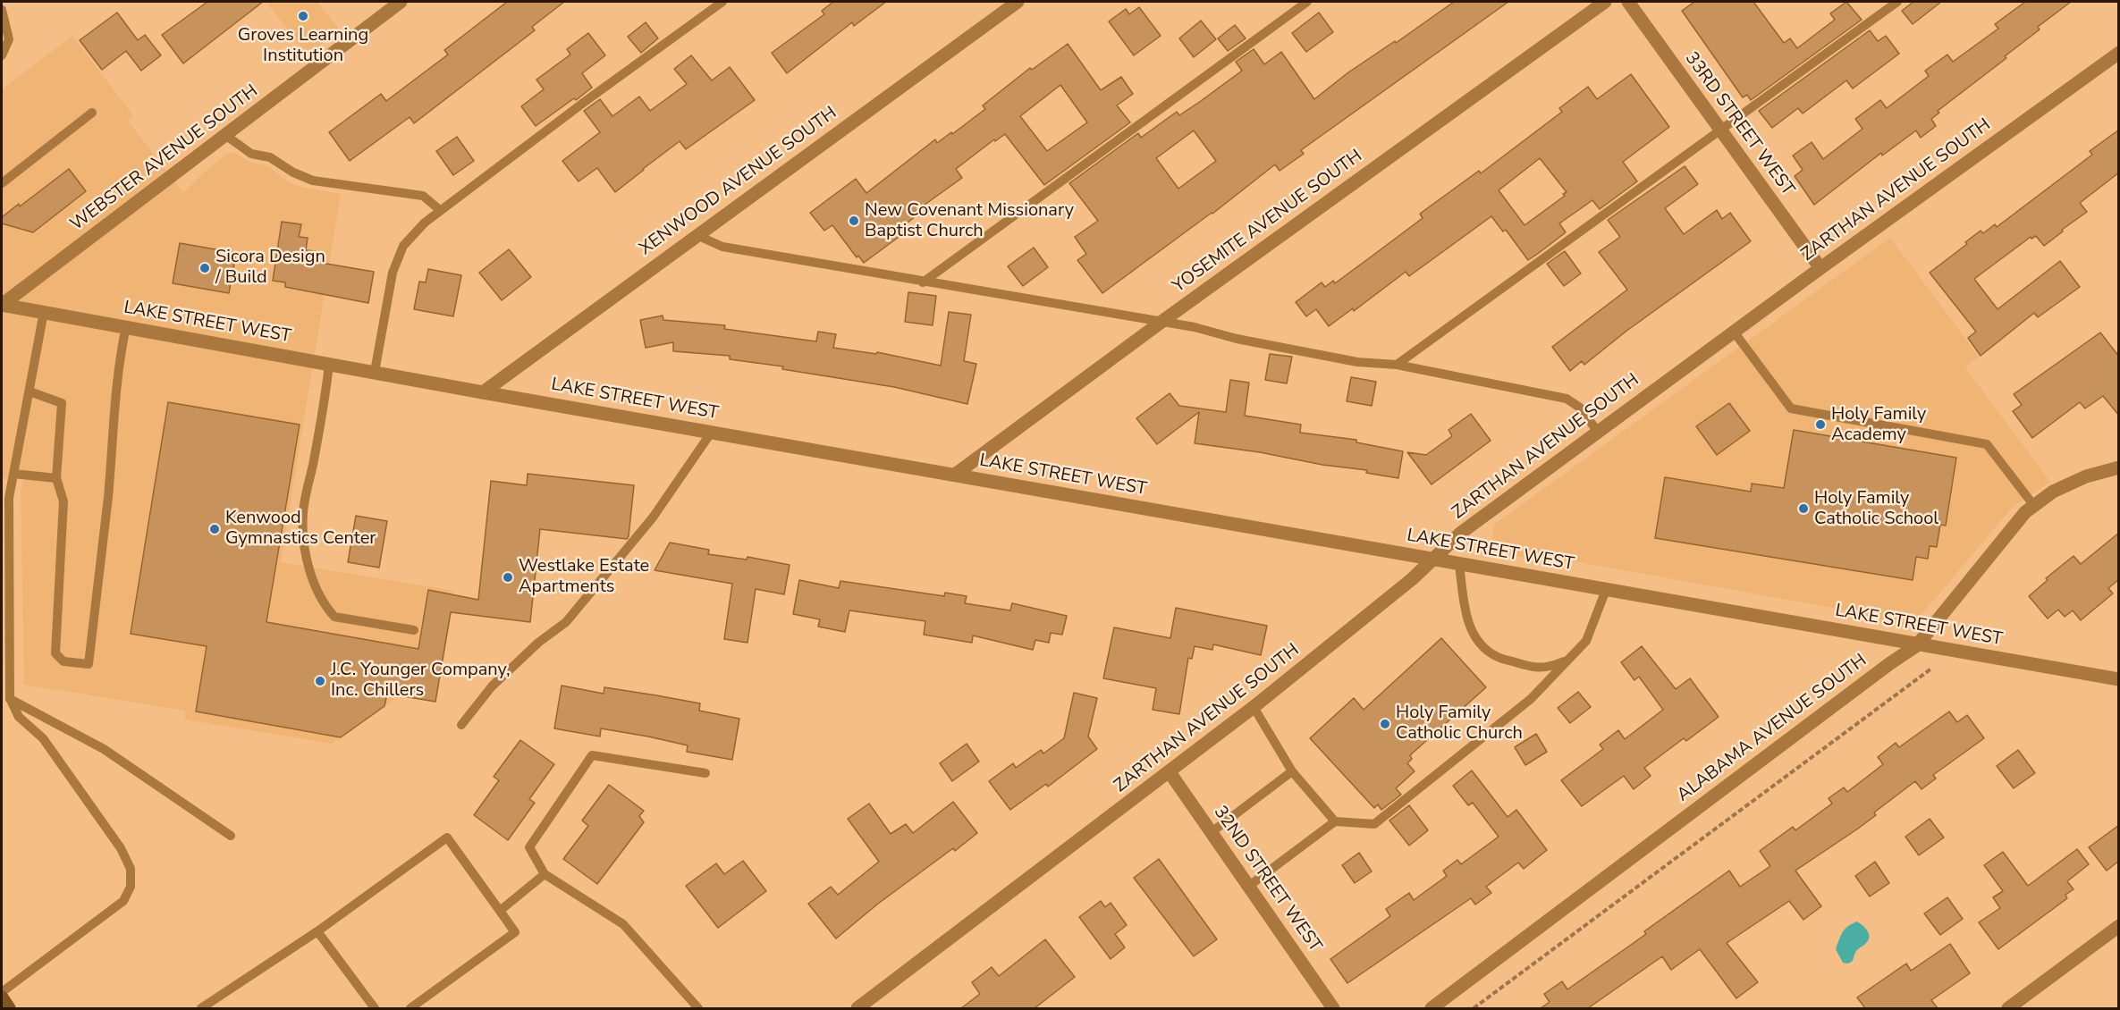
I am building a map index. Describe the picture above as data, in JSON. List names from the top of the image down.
{
  "streets": {
    "street": [
      "33RD STREET WEST",
      "WEBSTER AVENUE SOUTH",
      "XENWOOD AVENUE SOUTH",
      "ZARTHAN AVENUE SOUTH",
      "YOSEMITE AVENUE SOUTH",
      "LAKE STREET WEST",
      "ALABAMA AVENUE SOUTH",
      "32ND STREET WEST"
    ]
  },
  "crossings": [
    ["33RD STREET WEST", "ZARTHAN AVENUE SOUTH"],
    ["WEBSTER AVENUE SOUTH", "LAKE STREET WEST"],
    ["XENWOOD AVENUE SOUTH", "LAKE STREET WEST"],
    ["ZARTHAN AVENUE SOUTH", "LAKE STREET WEST"],
    ["ZARTHAN AVENUE SOUTH", "32ND STREET WEST"],
    ["YOSEMITE AVENUE SOUTH", "LAKE STREET WEST"],
    ["LAKE STREET WEST", "ALABAMA AVENUE SOUTH"]
  ],
  "places": [
    "Groves Learning Institution",
    "New Covenant Missionary Baptist Church",
    "Sicora Design / Build",
    "Holy Family Academy",
    "Holy Family Catholic School",
    "Kenwood Gymnastics Center",
    "Westlake Estate Apartments",
    "J.C. Younger Company, Inc. Chillers",
    "Holy Family Catholic Church"
  ]
}
